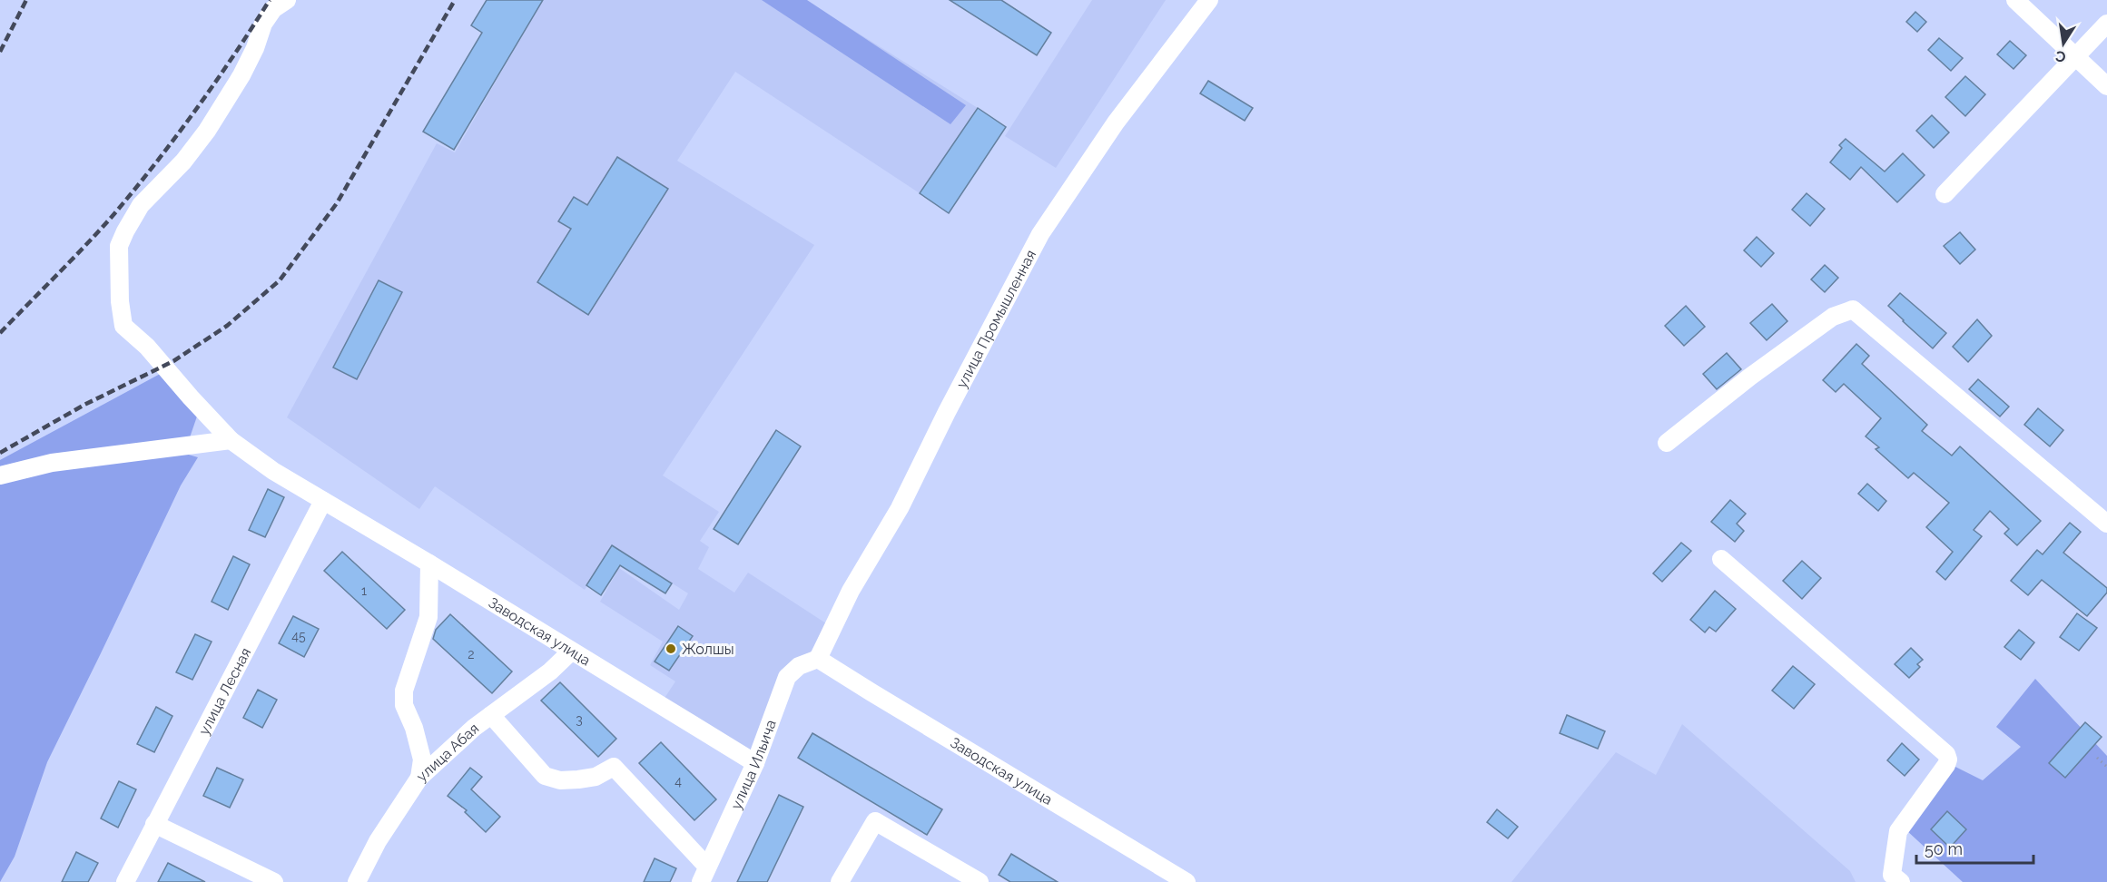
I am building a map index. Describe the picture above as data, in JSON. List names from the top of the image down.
{
  "streets": {
    "street": [
      "улица Промышленная",
      "Заводская улица",
      "улица Лесная",
      "улица Абая",
      "улица Ильича"
    ]
  },
  "crossings": [
    ["улица Промышленная", "Заводская улица"],
    ["улица Промышленная", "улица Ильича"],
    ["Заводская улица", "улица Лесная"],
    ["Заводская улица", "улица Абая"],
    ["Заводская улица", "улица Ильича"]
  ],
  "places": ["Жолшы"],
  "house_numbers": [
    "1",
    "45",
    "2",
    "3",
    "4"
  ],
  "scale_bar": "50 m",
  "north": "bottom"
}
